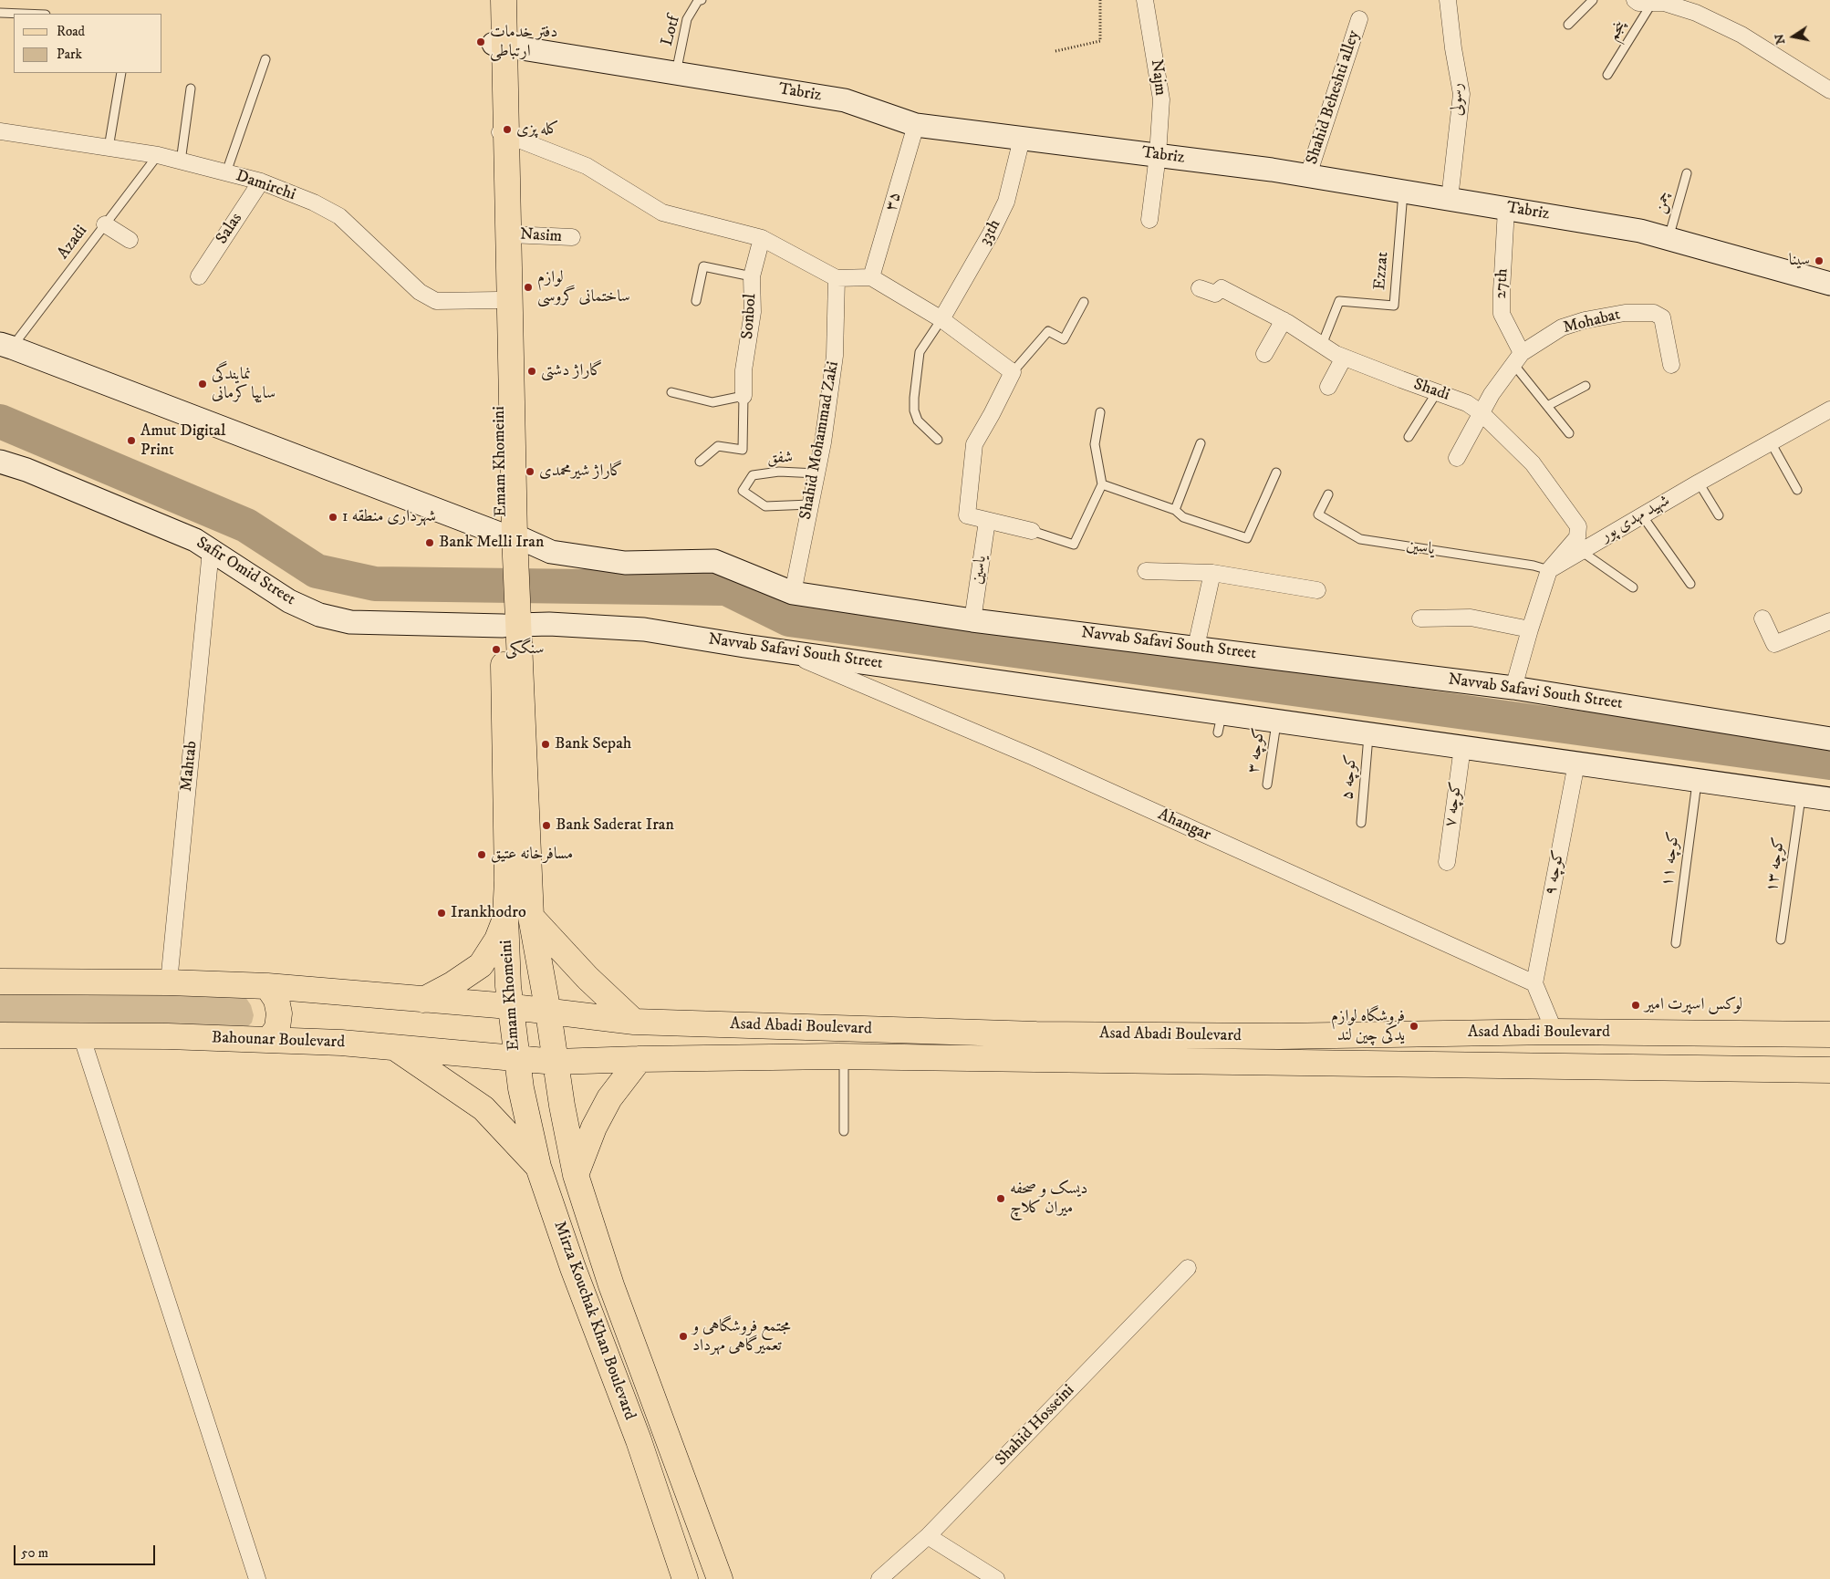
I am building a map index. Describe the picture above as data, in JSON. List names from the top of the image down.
{
  "streets": {
    "main road": [
      "Tabriz",
      "Emam Khomeini",
      "Safir Omid Street",
      "Navvab Safavi South Street",
      "Asad Abadi Boulevard",
      "Bahounar Boulevard",
      "Mirza Kouchak Khan Boulevard"
    ],
    "street": [
      "Najm",
      "Shahid Beheshti alley",
      "رسولی",
      "Damirchi",
      "۳۵",
      "Salas",
      "33th",
      "Nasim",
      "27th",
      "Sonbol",
      "Mohabat",
      "Shadi",
      "Shahid Mohammad Zaki",
      "شهید مهدی پور",
      "یاسین",
      "Mahtab",
      "کوچه ۷",
      "Ahangar",
      "کوچه ۹",
      "Shahid Hosseini"
    ],
    "lane": [
      "Lotf",
      "پنجم",
      "چمن",
      "Azadi",
      "Ezzat",
      "شفق",
      "کوچه ۳",
      "کوچه ۵",
      "کوچه ۱۱",
      "کوچه ۱۳"
    ]
  },
  "crossings": [
    ["Lotf", "Tabriz"],
    ["Najm", "Tabriz"],
    ["Tabriz", "Shahid Beheshti alley"],
    ["Tabriz", "رسولی"],
    ["Tabriz", "۳۵"],
    ["Tabriz", "چمن"],
    ["Tabriz", "33th"],
    ["Tabriz", "Ezzat"],
    ["Tabriz", "27th"],
    ["Tabriz", "Emam Khomeini"],
    ["Damirchi", "Salas"],
    ["Damirchi", "Azadi"],
    ["Damirchi", "Emam Khomeini"],
    ["Nasim", "Emam Khomeini"],
    ["Azadi", "Navvab Safavi South Street"],
    ["Ezzat", "Shadi"],
    ["27th", "Mohabat"],
    ["Mohabat", "Shadi"],
    ["Shadi", "شهید مهدی پور"],
    ["Shadi", "یاسین"],
    ["Shahid Mohammad Zaki", "شفق"],
    ["Shahid Mohammad Zaki", "Navvab Safavi South Street"],
    ["Emam Khomeini", "Safir Omid Street"],
    ["Emam Khomeini", "Navvab Safavi South Street"],
    ["Emam Khomeini", "Asad Abadi Boulevard"],
    ["Emam Khomeini", "Bahounar Boulevard"],
    ["Emam Khomeini", "Mirza Kouchak Khan Boulevard"],
    ["شهید مهدی پور", "یاسین"],
    ["یاسین", "Navvab Safavi South Street"],
    ["Safir Omid Street", "Navvab Safavi South Street"],
    ["Safir Omid Street", "Mahtab"],
    ["Navvab Safavi South Street", "کوچه ۳"],
    ["Navvab Safavi South Street", "کوچه ۵"],
    ["Navvab Safavi South Street", "کوچه ۷"],
    ["Navvab Safavi South Street", "Ahangar"],
    ["Navvab Safavi South Street", "کوچه ۱۱"],
    ["Navvab Safavi South Street", "کوچه ۱۳"],
    ["Navvab Safavi South Street", "کوچه ۹"],
    ["Ahangar", "کوچه ۹"],
    ["Asad Abadi Boulevard", "Bahounar Boulevard"],
    ["Asad Abadi Boulevard", "Mirza Kouchak Khan Boulevard"],
    ["Bahounar Boulevard", "Mirza Kouchak Khan Boulevard"]
  ],
  "places": [
    "دفتر خدمات ارتباطی",
    "کله پزی",
    "سینا",
    "لوازم ساختمانی گروسی",
    "گاراژ دشتی",
    "نمایندگی سایپا کرمانی",
    "Amut Digital Print",
    "گاراژ شیرمحمدی",
    "شهرداری منطقه 1",
    "Bank Melli Iran",
    "سنگکی",
    "Bank Sepah",
    "Bank Saderat Iran",
    "مسافرخانه عتیق",
    "Irankhodro",
    "لوکس اسپرت امیر",
    "فروشگاه لوازم یدکی چین لند",
    "دیسک و صحفه میران کلاچ",
    "مجتمع فروشگاهی و تعمیرگاهی مهرداد"
  ],
  "legend": ["Road", "Park"],
  "scale_bar": "50 m",
  "north": "left"
}
